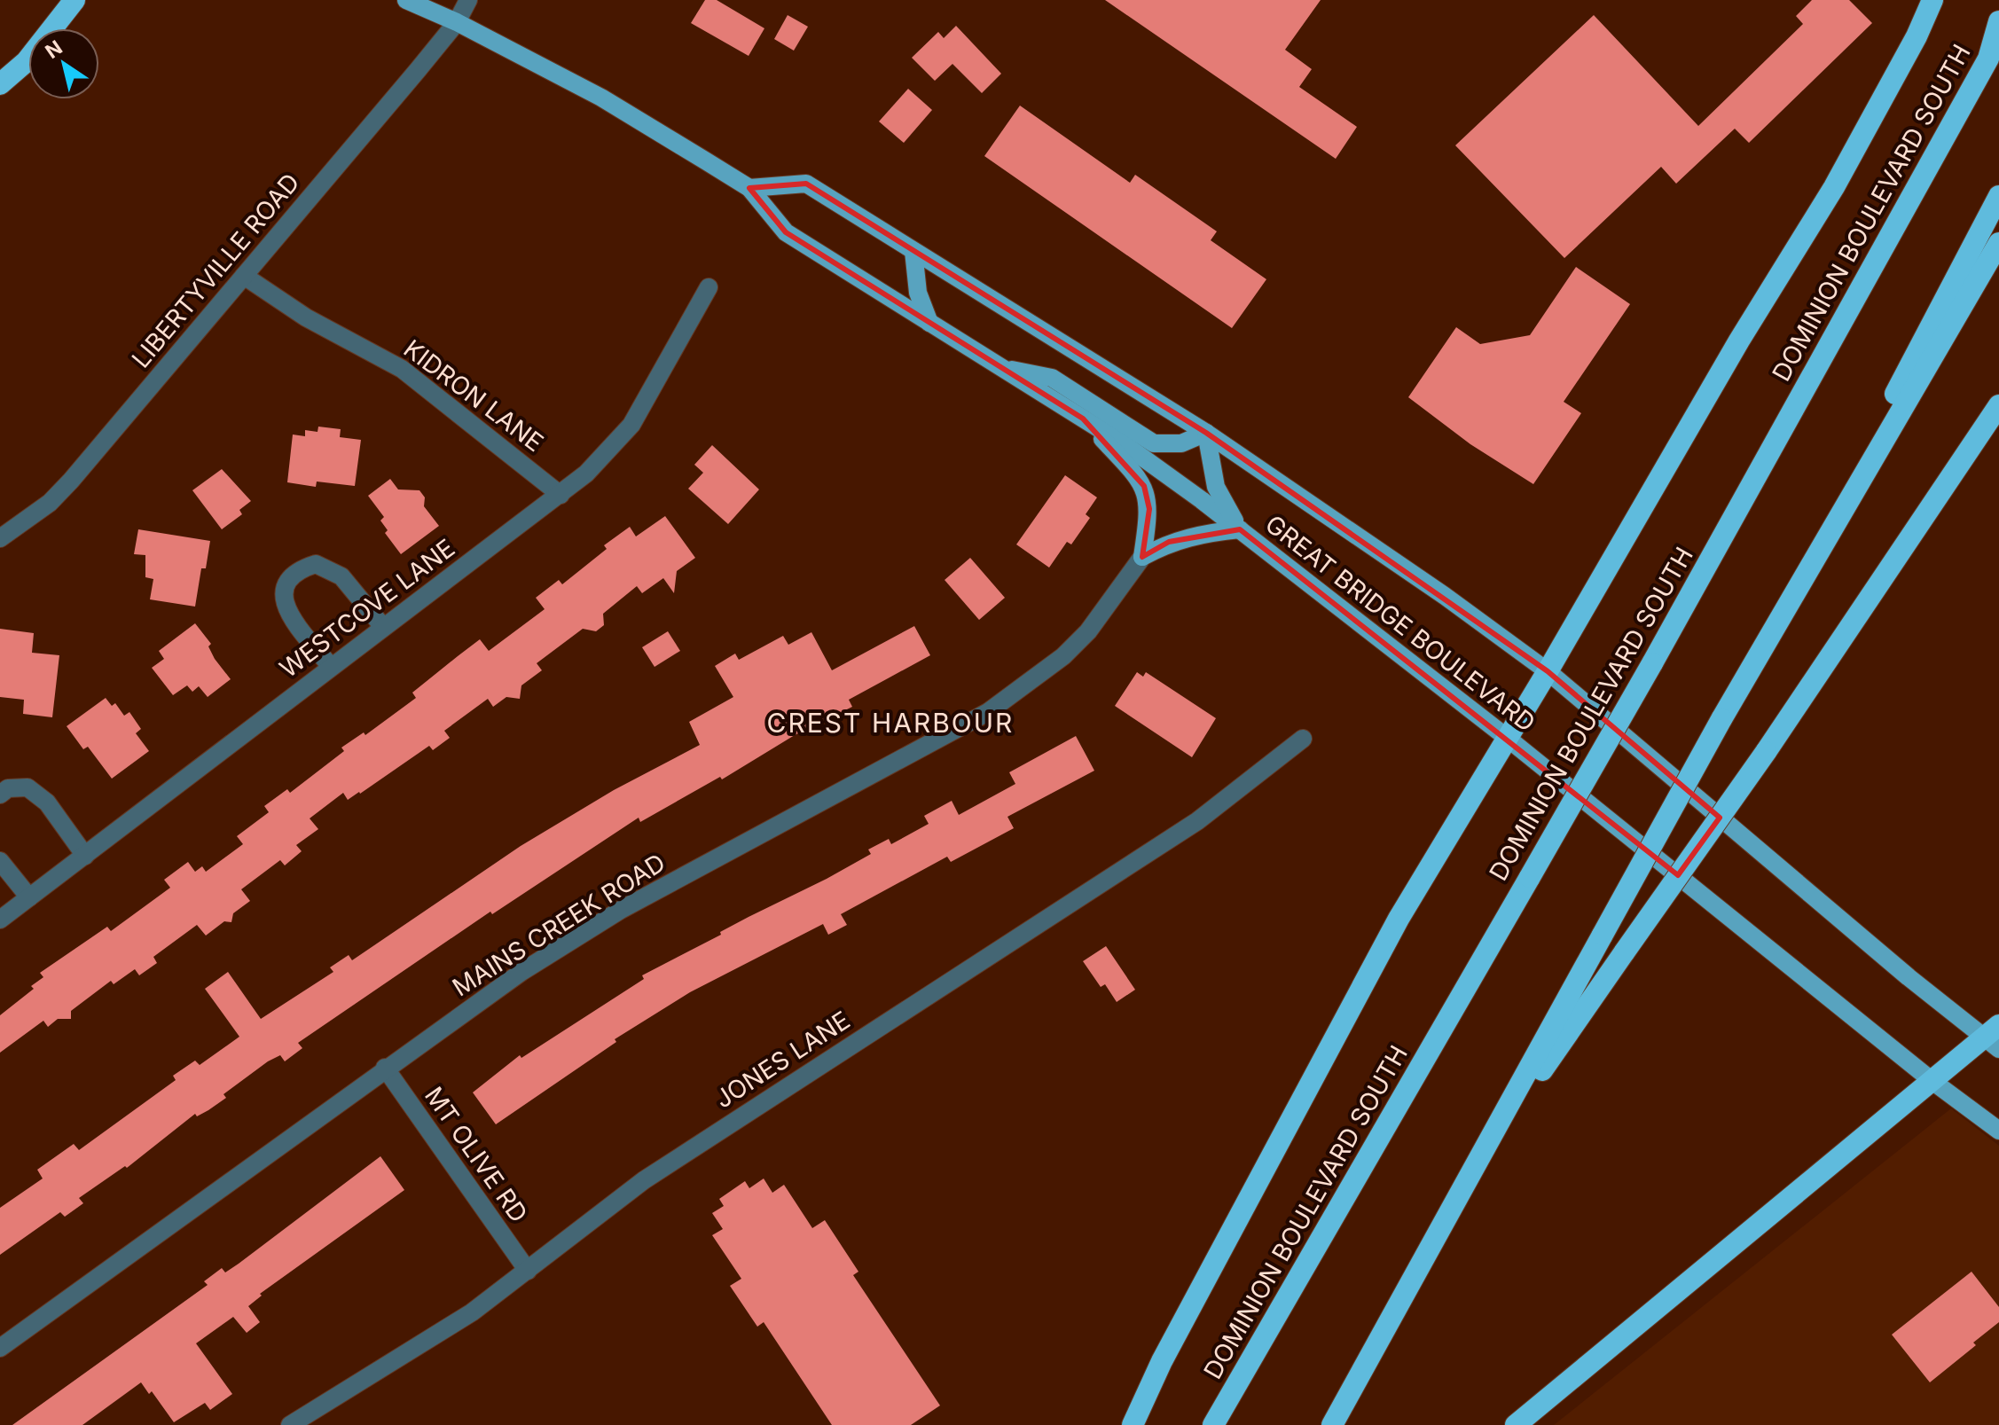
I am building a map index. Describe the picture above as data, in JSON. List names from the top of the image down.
{
  "streets": {
    "highway": ["DOMINION BOULEVARD SOUTH"],
    "main road": ["GREAT BRIDGE BOULEVARD"],
    "street": [
      "LIBERTYVILLE ROAD",
      "KIDRON LANE",
      "WESTCOVE LANE",
      "MAINS CREEK ROAD",
      "JONES LANE",
      "MT OLIVE RD"
    ]
  },
  "crossings": [
    ["LIBERTYVILLE ROAD", "KIDRON LANE"],
    ["LIBERTYVILLE ROAD", "GREAT BRIDGE BOULEVARD"],
    ["KIDRON LANE", "WESTCOVE LANE"],
    ["MAINS CREEK ROAD", "MT OLIVE RD"],
    ["JONES LANE", "MT OLIVE RD"]
  ],
  "districts": ["CREST HARBOUR"],
  "north": "top left"
}
